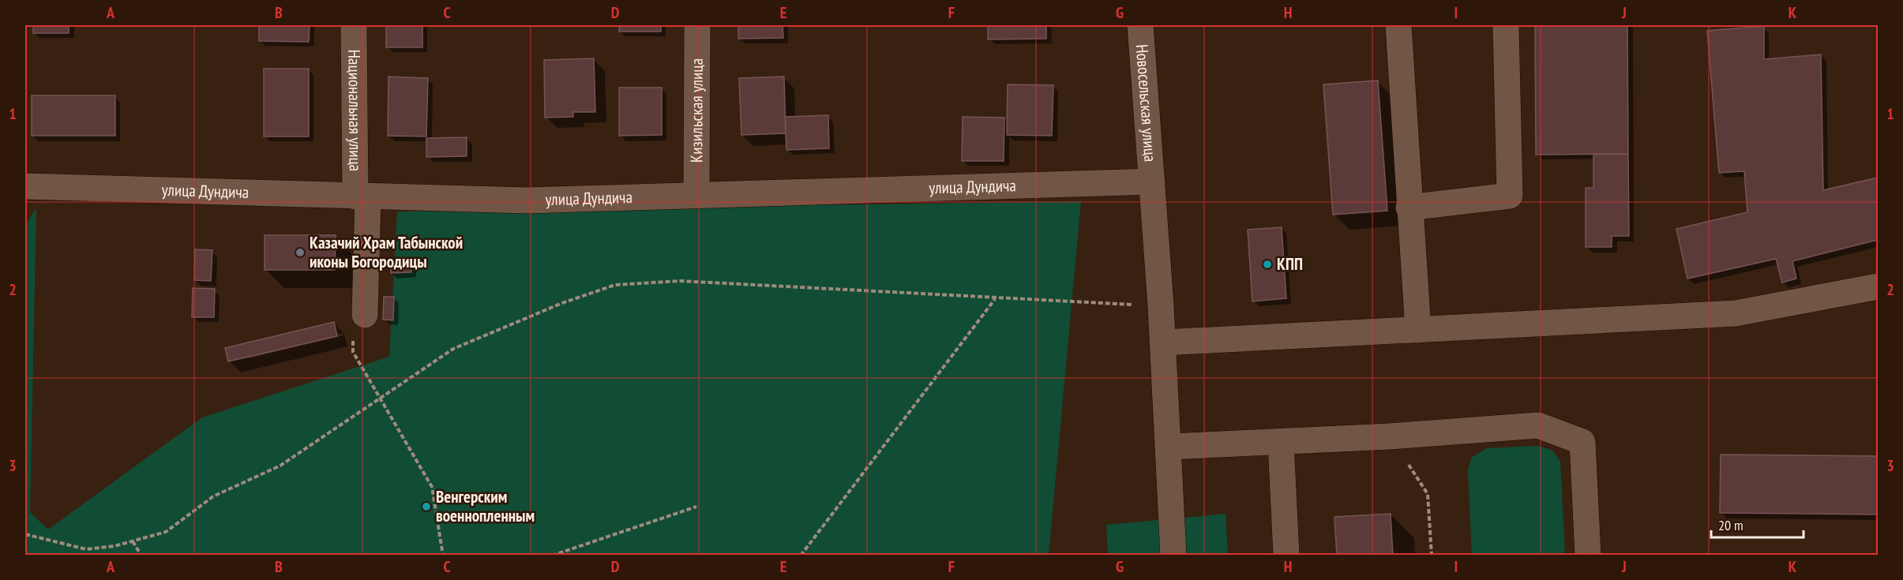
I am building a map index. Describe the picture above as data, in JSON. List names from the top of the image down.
{
  "streets": {
    "street": [
      "Новосельская улица",
      "Кизильская улица",
      "Национальная улица",
      "улица Дундича"
    ]
  },
  "crossings": [
    ["Новосельская улица", "улица Дундича"],
    ["Кизильская улица", "улица Дундича"],
    ["Национальная улица", "улица Дундича"]
  ],
  "places": ["Казачий Храм Табынской иконы Богородицы", "КПП", "Венгерским военнопленным"],
  "scale_bar": "20 m",
  "grid": {
    "columns": [
      "A",
      "B",
      "C",
      "D",
      "E",
      "F",
      "G",
      "H",
      "I",
      "J",
      "K"
    ],
    "rows": ["1", "2", "3"]
  }
}
